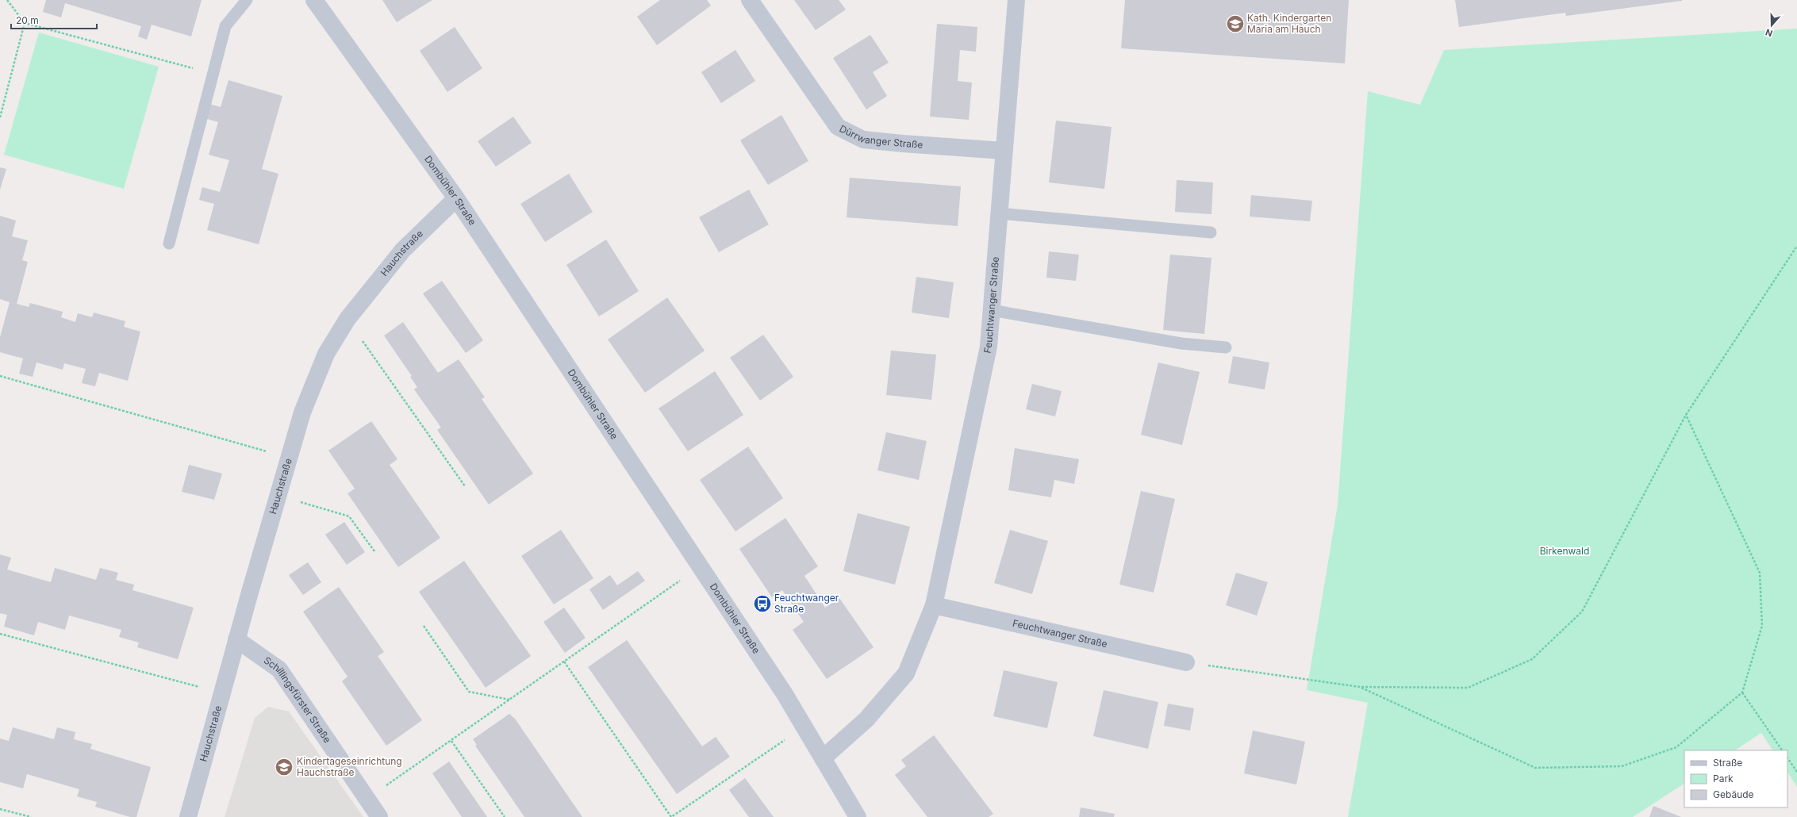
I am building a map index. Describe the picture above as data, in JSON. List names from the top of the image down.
{
  "streets": {
    "street": [
      "Dürrwanger Straße",
      "Dombühler Straße",
      "Hauchstraße",
      "Feuchtwanger Straße",
      "Schillingsfürster Straße"
    ]
  },
  "crossings": [
    ["Dürrwanger Straße", "Feuchtwanger Straße"],
    ["Dombühler Straße", "Hauchstraße"],
    ["Dombühler Straße", "Feuchtwanger Straße"],
    ["Hauchstraße", "Schillingsfürster Straße"]
  ],
  "parks": ["Birkenwald"],
  "places": {
    "school or university": ["Kath. Kindergarten Maria am Hauch", "Kindertageseinrichtung Hauchstraße"],
    "bus stop": ["Feuchtwanger Straße"]
  },
  "legend": ["Straße", "Park", "Gebäude"],
  "scale_bar": "20 m",
  "north": "bottom"
}
